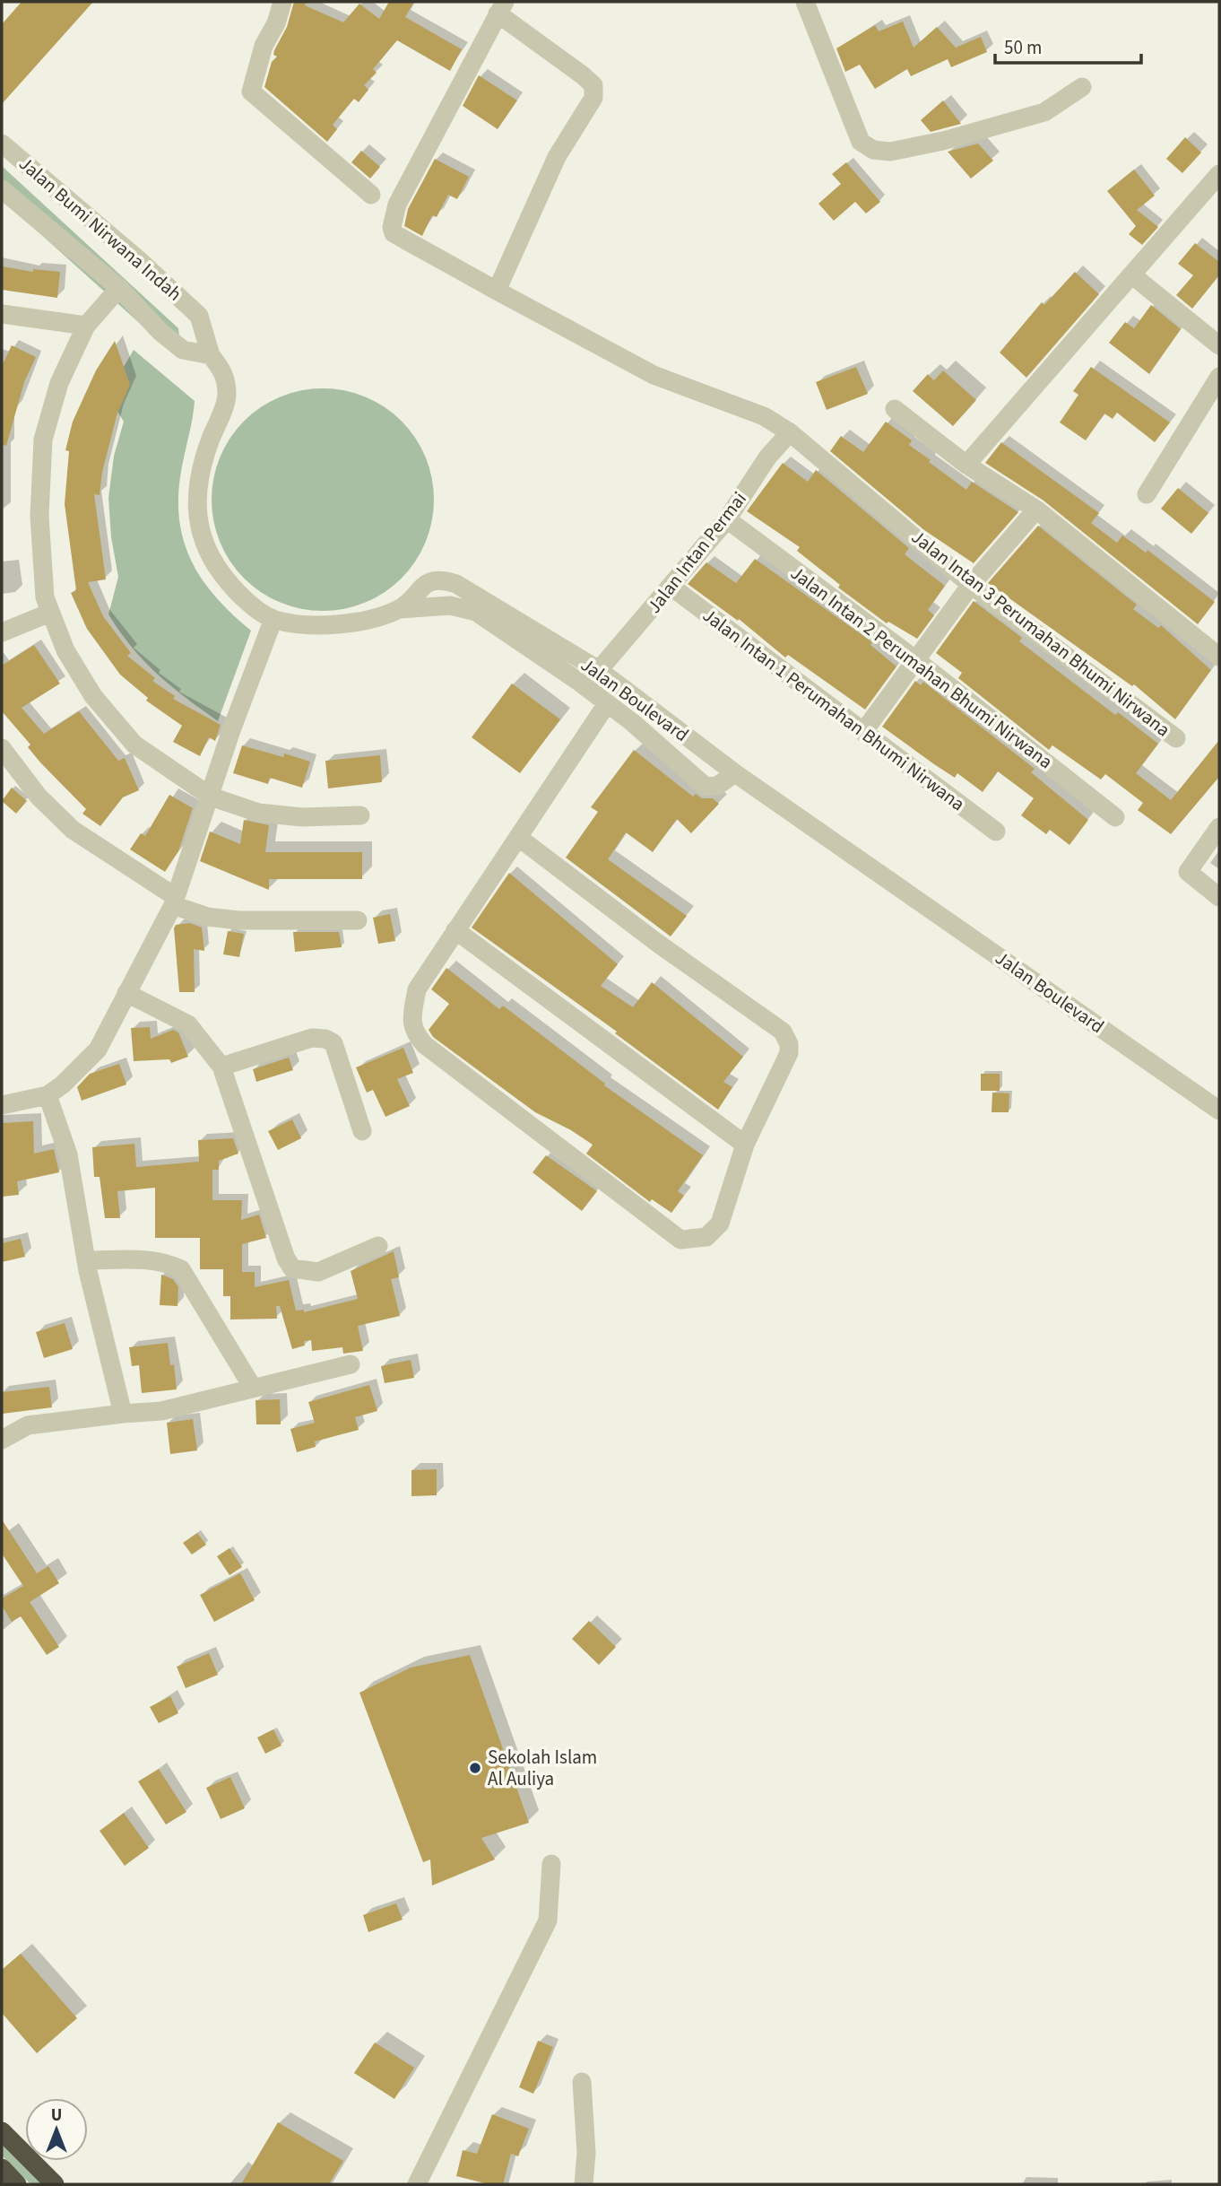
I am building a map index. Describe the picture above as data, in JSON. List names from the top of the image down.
{
  "streets": {
    "street": [
      "Jalan Bumi Nirwana Indah",
      "Jalan Intan Permai",
      "Jalan Intan 3 Perumahan Bhumi Nirwana",
      "Jalan Intan 2 Perumahan Bhumi Nirwana",
      "Jalan Boulevard",
      "Jalan Intan 1 Perumahan Bhumi Nirwana"
    ]
  },
  "crossings": [
    ["Jalan Intan Permai", "Jalan Intan 3 Perumahan Bhumi Nirwana"],
    ["Jalan Intan Permai", "Jalan Intan 2 Perumahan Bhumi Nirwana"],
    ["Jalan Intan Permai", "Jalan Boulevard"],
    ["Jalan Intan Permai", "Jalan Intan 1 Perumahan Bhumi Nirwana"]
  ],
  "places": ["Sekolah Islam Al Auliya"],
  "scale_bar": "50 m",
  "north": "top"
}
